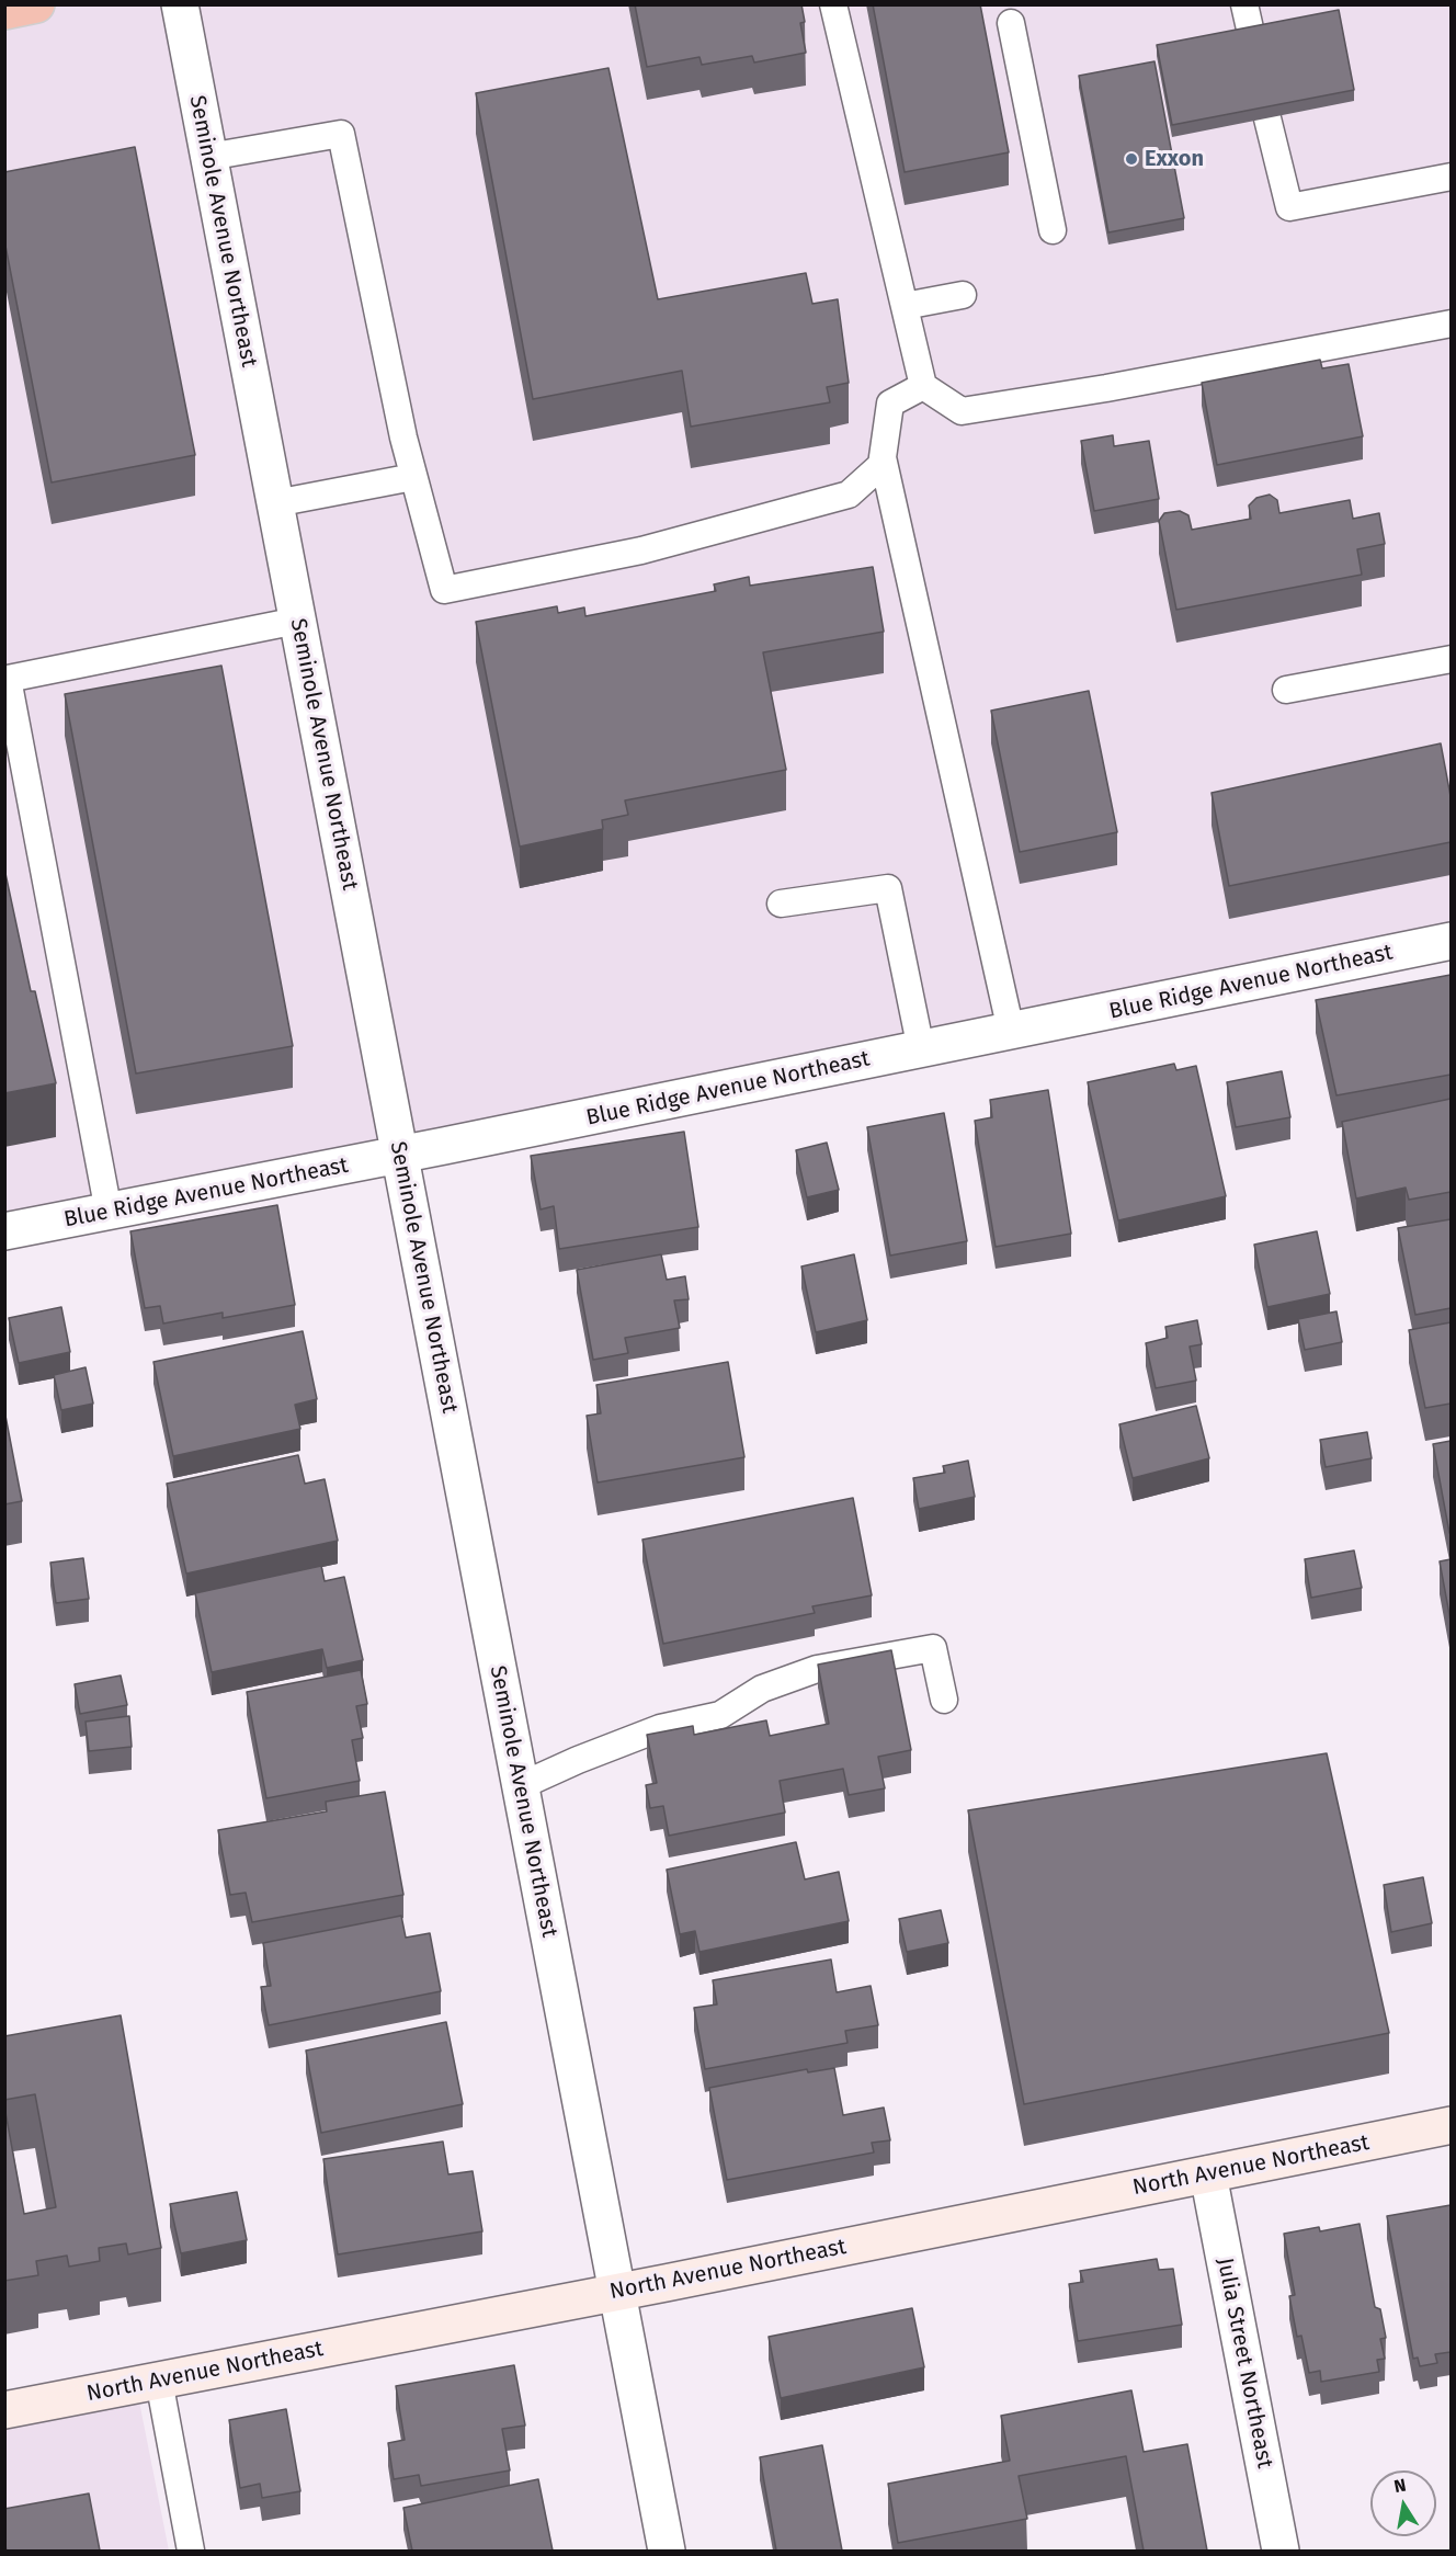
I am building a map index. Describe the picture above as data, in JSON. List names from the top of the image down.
{
  "streets": {
    "main road": ["North Avenue Northeast"],
    "street": ["Seminole Avenue Northeast", "Blue Ridge Avenue Northeast", "Julia Street Northeast"]
  },
  "crossings": [
    ["Seminole Avenue Northeast", "Blue Ridge Avenue Northeast"],
    ["Seminole Avenue Northeast", "North Avenue Northeast"],
    ["North Avenue Northeast", "Julia Street Northeast"]
  ],
  "places": ["Exxon"],
  "north": "top"
}
